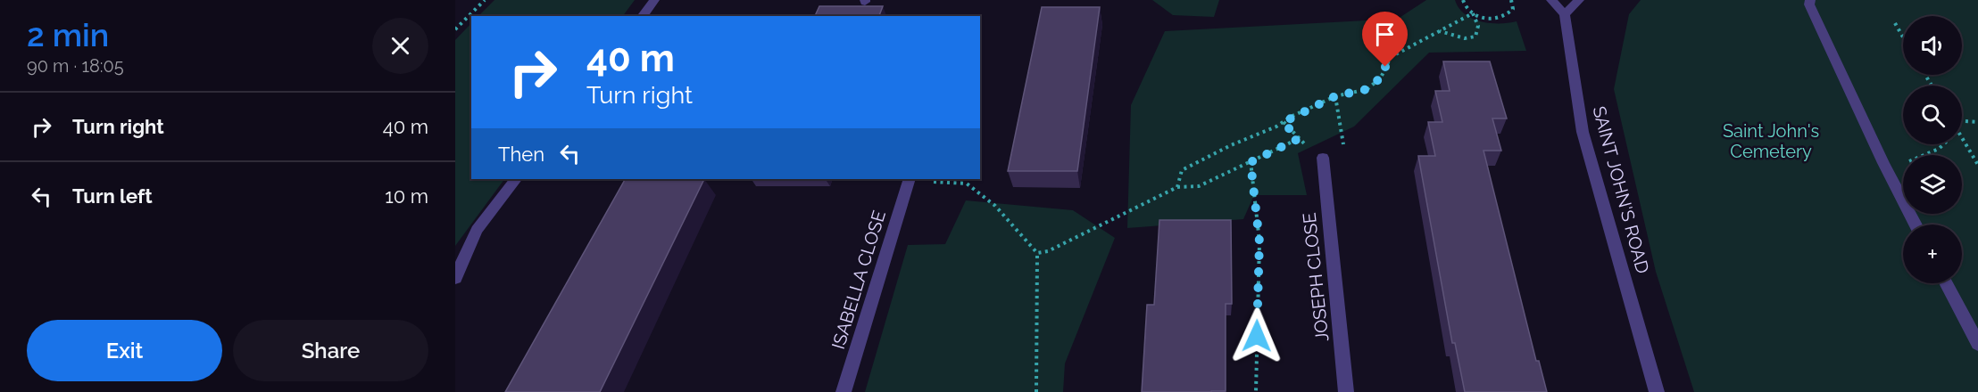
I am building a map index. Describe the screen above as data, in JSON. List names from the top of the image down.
{
  "streets": {
    "street": ["SAINT JOHN'S ROAD", "JOSEPH CLOSE", "ISABELLA CLOSE"]
  },
  "parks": ["Saint John's Cemetery"],
  "page": {
    "heading": ["2 min", "90 m · 18:05"],
    "map_buttons": "+",
    "turn": ["40 m", "Turn right"],
    "list": [
      {
        "name": "Turn right",
        "value": "40 m"
      },
      {
        "name": "Turn left",
        "value": "10 m"
      }
    ],
    "then": "Then",
    "buttons": ["Exit", "Share"]
  }
}
